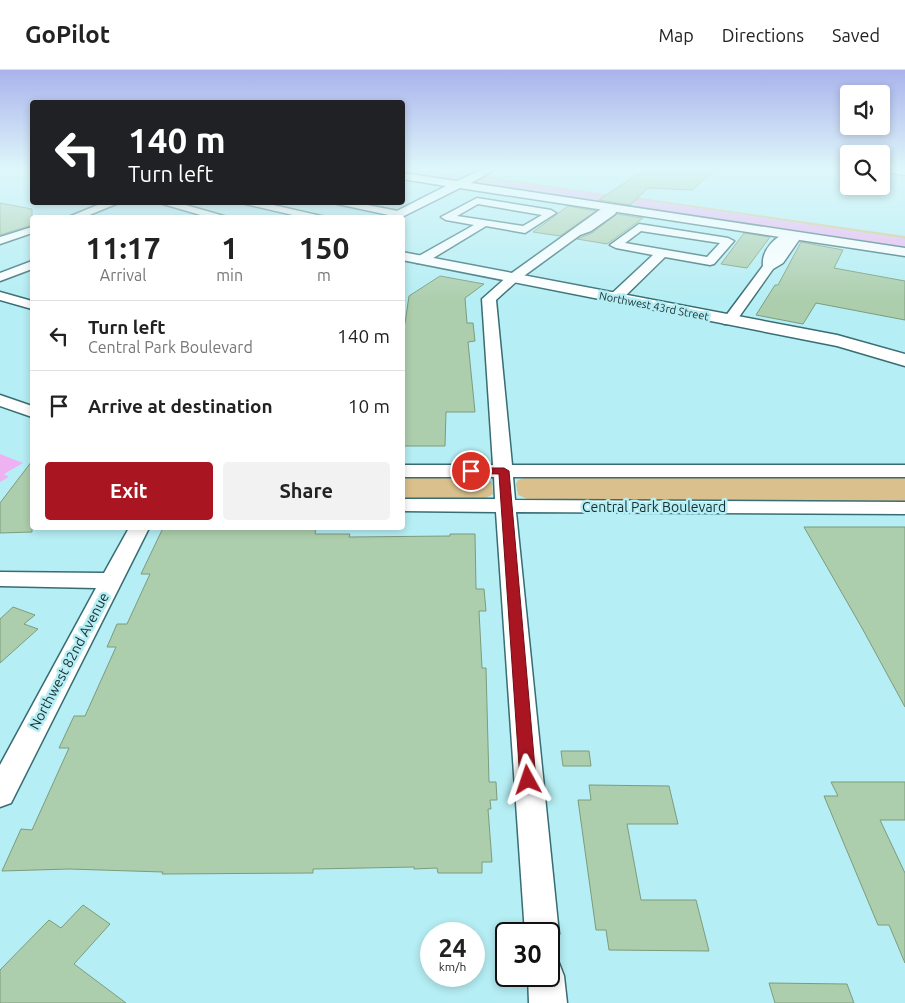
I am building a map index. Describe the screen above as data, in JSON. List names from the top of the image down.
{
  "streets": {
    "street": ["Northwest 43rd Street", "Central Park Boulevard", "Northwest 82nd Avenue"]
  },
  "page": {
    "header": "GoPilot",
    "nav": ["Map", "Directions", "Saved"],
    "turn": ["140 m", "Turn left"],
    "eta": [
      "11:17",
      "Arrival",
      "1",
      "min",
      "150",
      "m"
    ],
    "list": [
      {
        "name": "Turn left",
        "note": "Central Park Boulevard",
        "value": "140 m"
      },
      {
        "name": "Arrive at destination",
        "value": "10 m"
      }
    ],
    "buttons": ["Exit", "Share"],
    "speed": "24 km/h",
    "limit": "30"
  }
}
